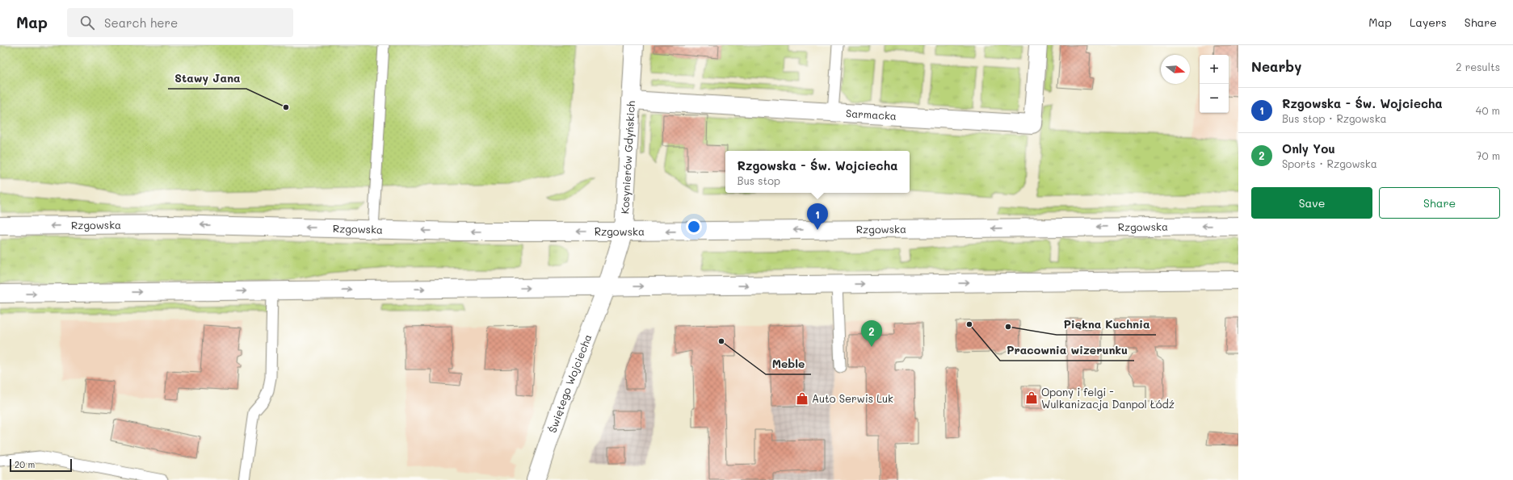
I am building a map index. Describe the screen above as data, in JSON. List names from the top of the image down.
{
  "streets": {
    "main road": [
      "Sarmacka",
      "Kosynierów Gdyńskich",
      "Rzgowska",
      "Świętego Wojciecha"
    ]
  },
  "crossings": [
    ["Sarmacka", "Kosynierów Gdyńskich"],
    ["Kosynierów Gdyńskich", "Rzgowska"],
    ["Kosynierów Gdyńskich", "Świętego Wojciecha"]
  ],
  "places": {
    "other": [
      "Stawy Jana",
      "Pracownia wizerunku",
      "Piękna Kuchnia",
      "Meble"
    ],
    "shop": ["Opony i felgi - Wulkanizacja Danpol Łódź", "Auto Serwis Luk"]
  },
  "scale_bar": "20 m",
  "north": "right",
  "page": {
    "header": "Map",
    "search": "Search here",
    "nav": ["Map", "Layers", "Share"],
    "heading": ["Nearby", "2 results"],
    "map_buttons": ["+", "−"],
    "list": [
      {
        "mark": "1",
        "name": "Rzgowska - Św. Wojciecha",
        "note": "Bus stop · Rzgowska",
        "value": "40 m"
      },
      {
        "mark": "2",
        "name": "Only You",
        "note": "Sports · Rzgowska",
        "value": "70 m"
      }
    ],
    "popup": ["Rzgowska - Św. Wojciecha", "Bus stop"],
    "buttons": ["Save", "Share"],
    "pins": ["1", "2"],
    "scale": "20 m"
  }
}
